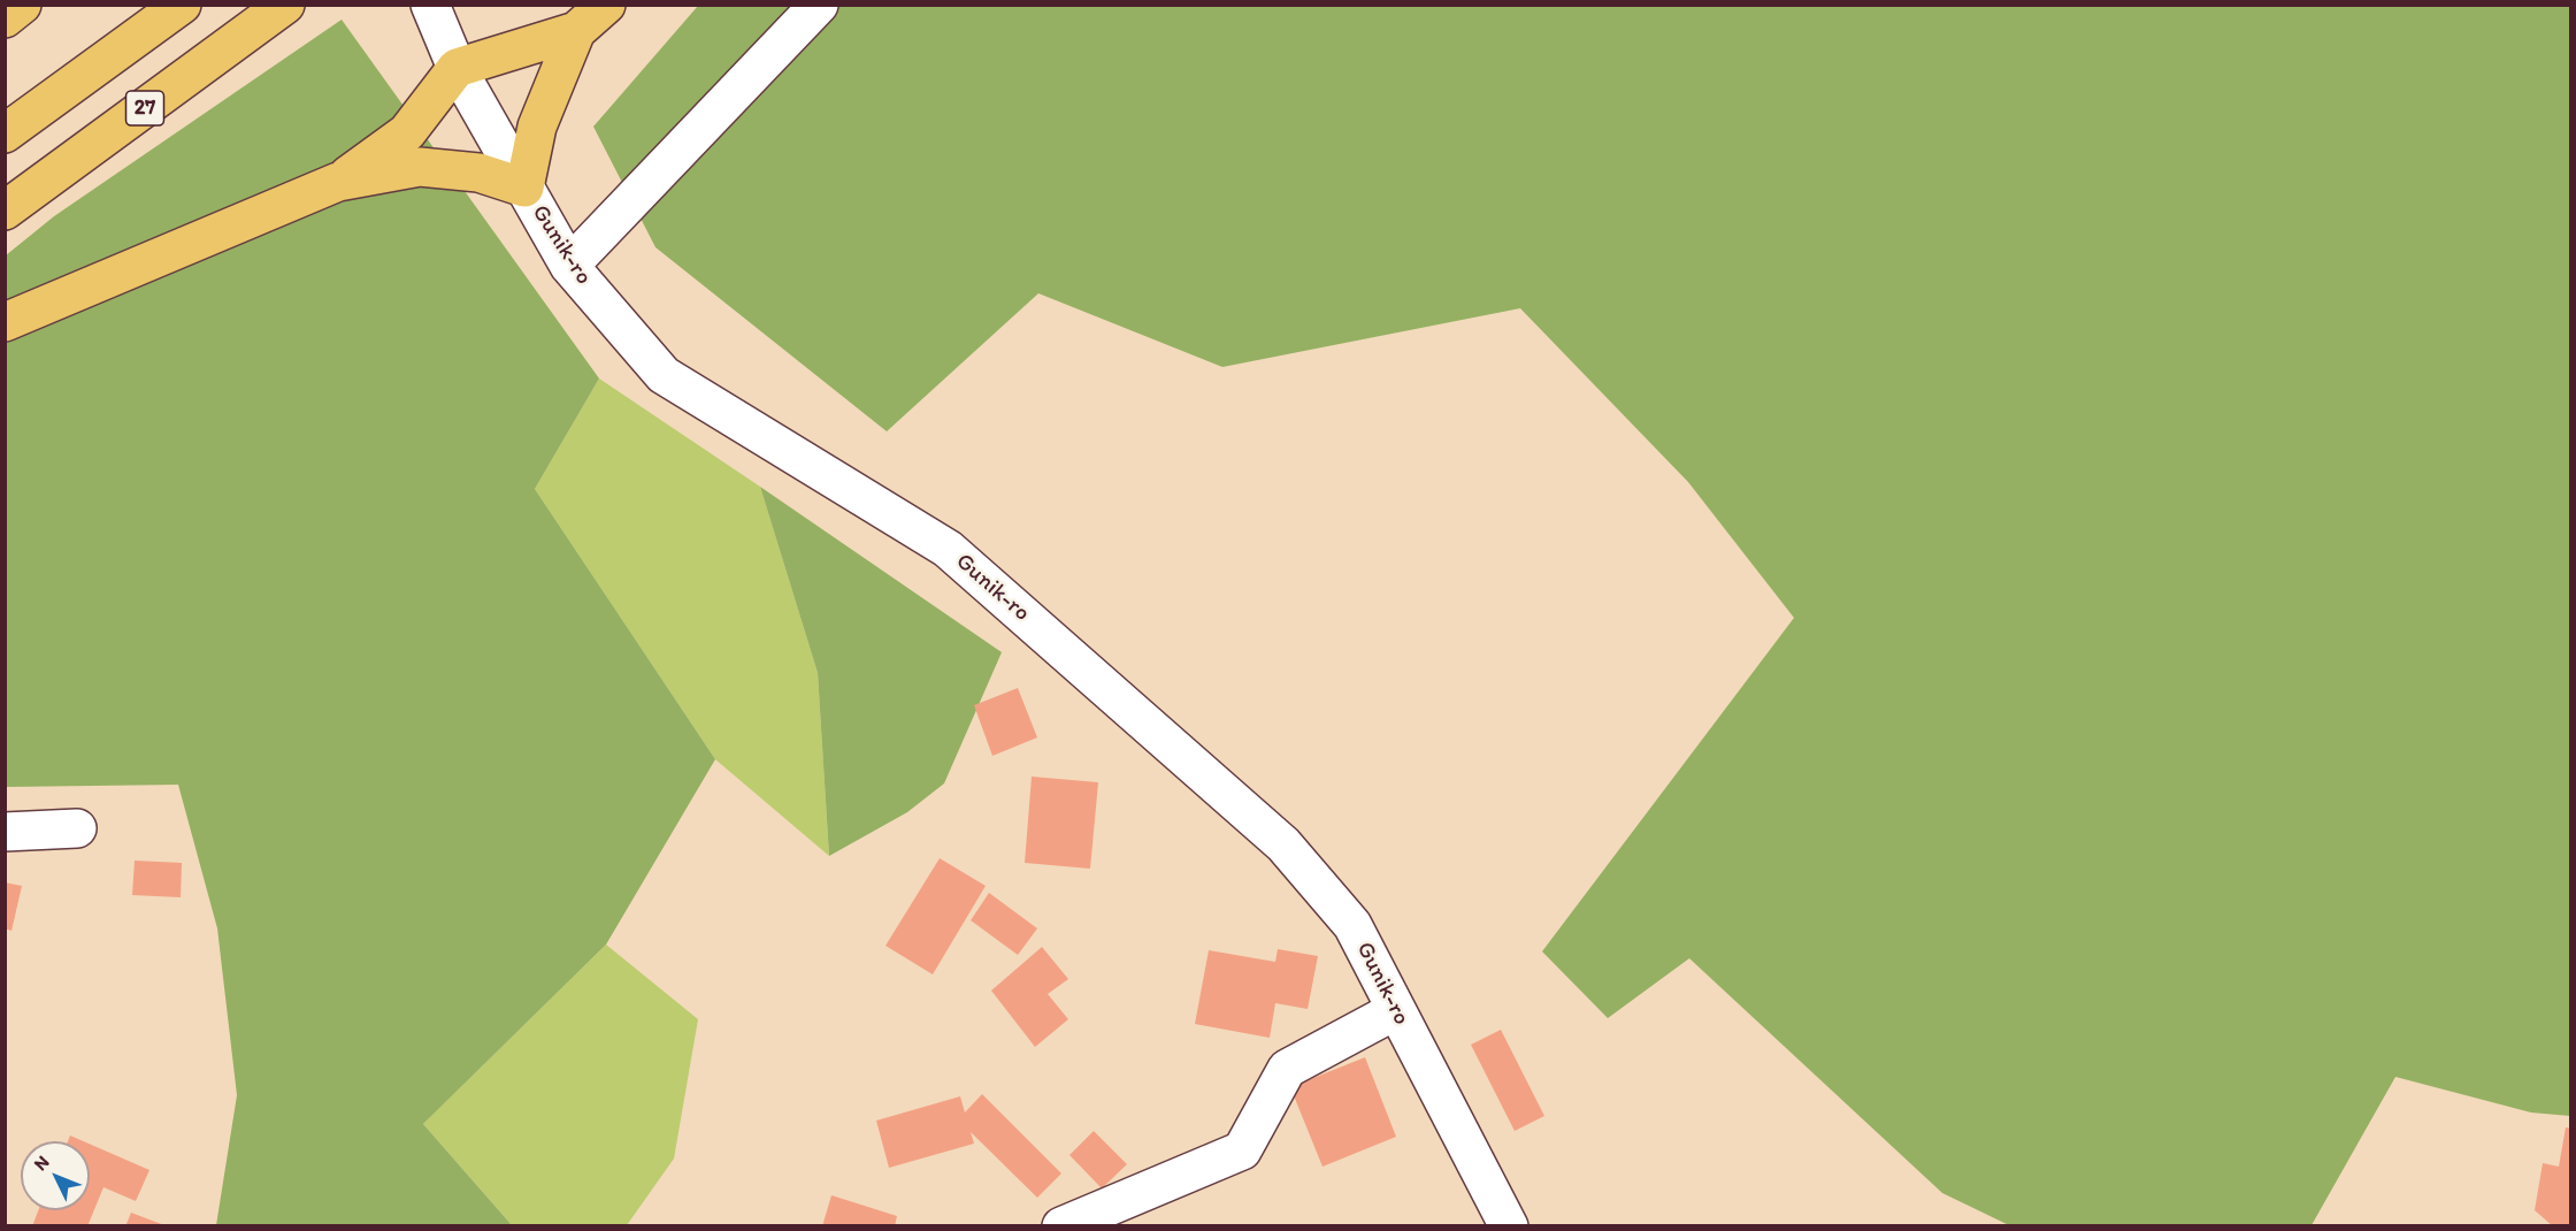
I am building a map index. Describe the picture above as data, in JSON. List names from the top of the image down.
{
  "streets": {
    "highway": ["27"],
    "street": ["Gunik-ro"]
  },
  "north": "top left"
}
